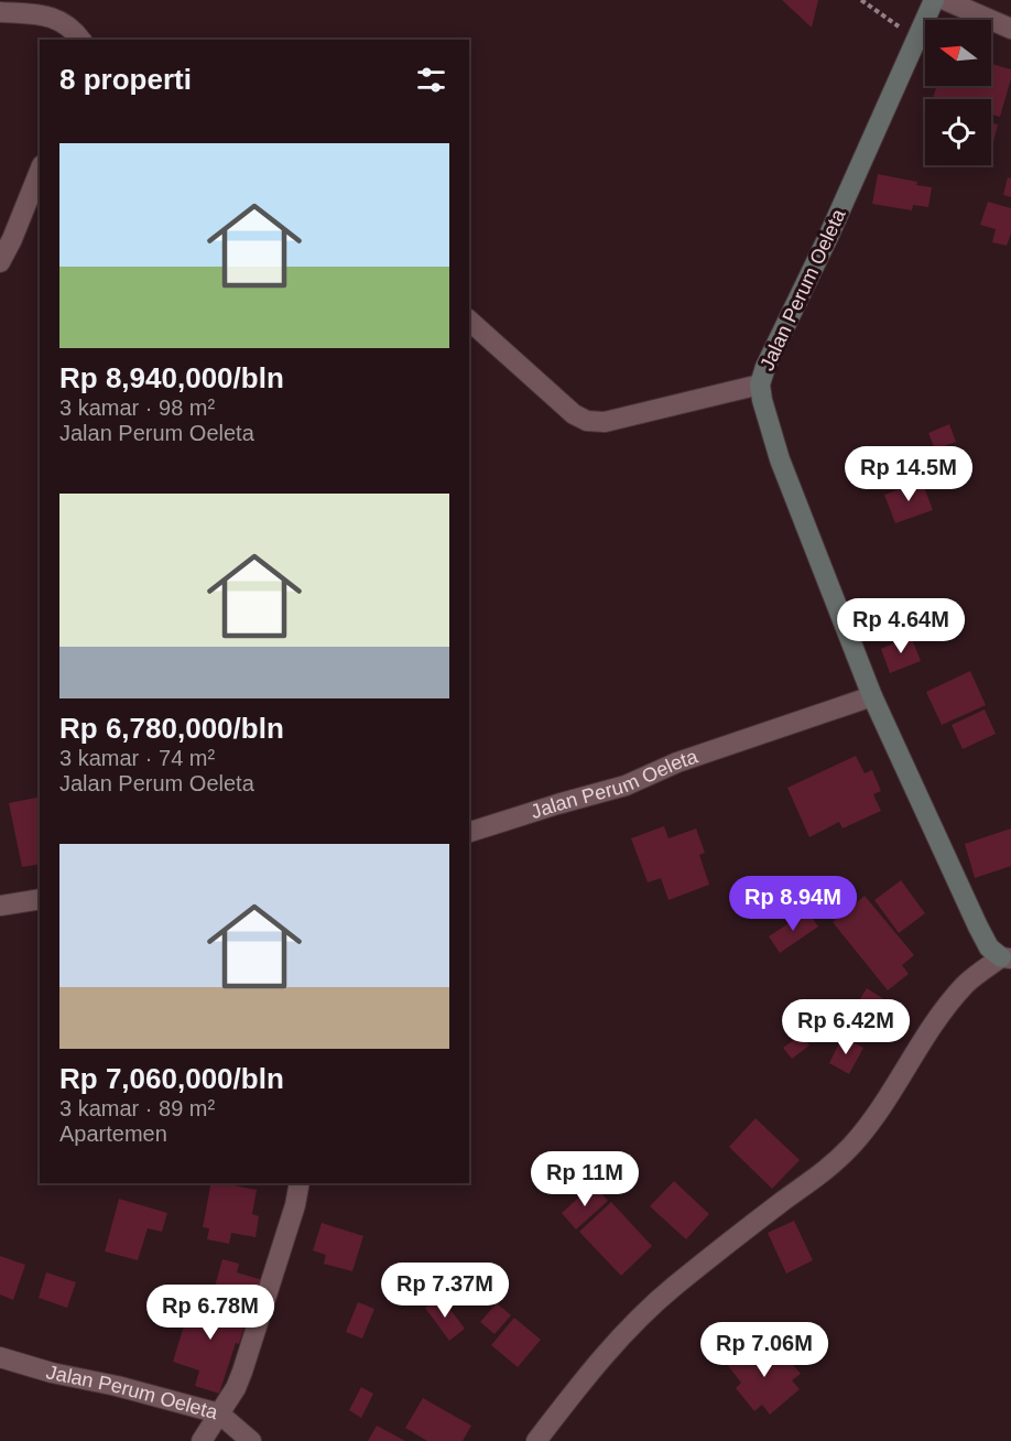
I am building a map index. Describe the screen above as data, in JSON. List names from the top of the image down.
{
  "streets": {
    "street": ["Jalan Perum Oeleta"]
  },
  "north": "left",
  "page": {
    "heading": "8 properti",
    "list": [
      {
        "name": "Rp 8,940,000/bln",
        "note": "3 kamar · 98 m² · Jalan Perum Oeleta"
      },
      {
        "name": "Rp 6,780,000/bln",
        "note": "3 kamar · 74 m² · Jalan Perum Oeleta"
      },
      {
        "name": "Rp 7,060,000/bln",
        "note": "3 kamar · 89 m² · Apartemen"
      }
    ],
    "price": [
      "Rp 14.5M",
      "Rp 4.64M",
      "Rp 8.94M",
      "Rp 6.42M",
      "Rp 11M",
      "Rp 7.37M",
      "Rp 6.78M",
      "Rp 7.06M"
    ]
  }
}
